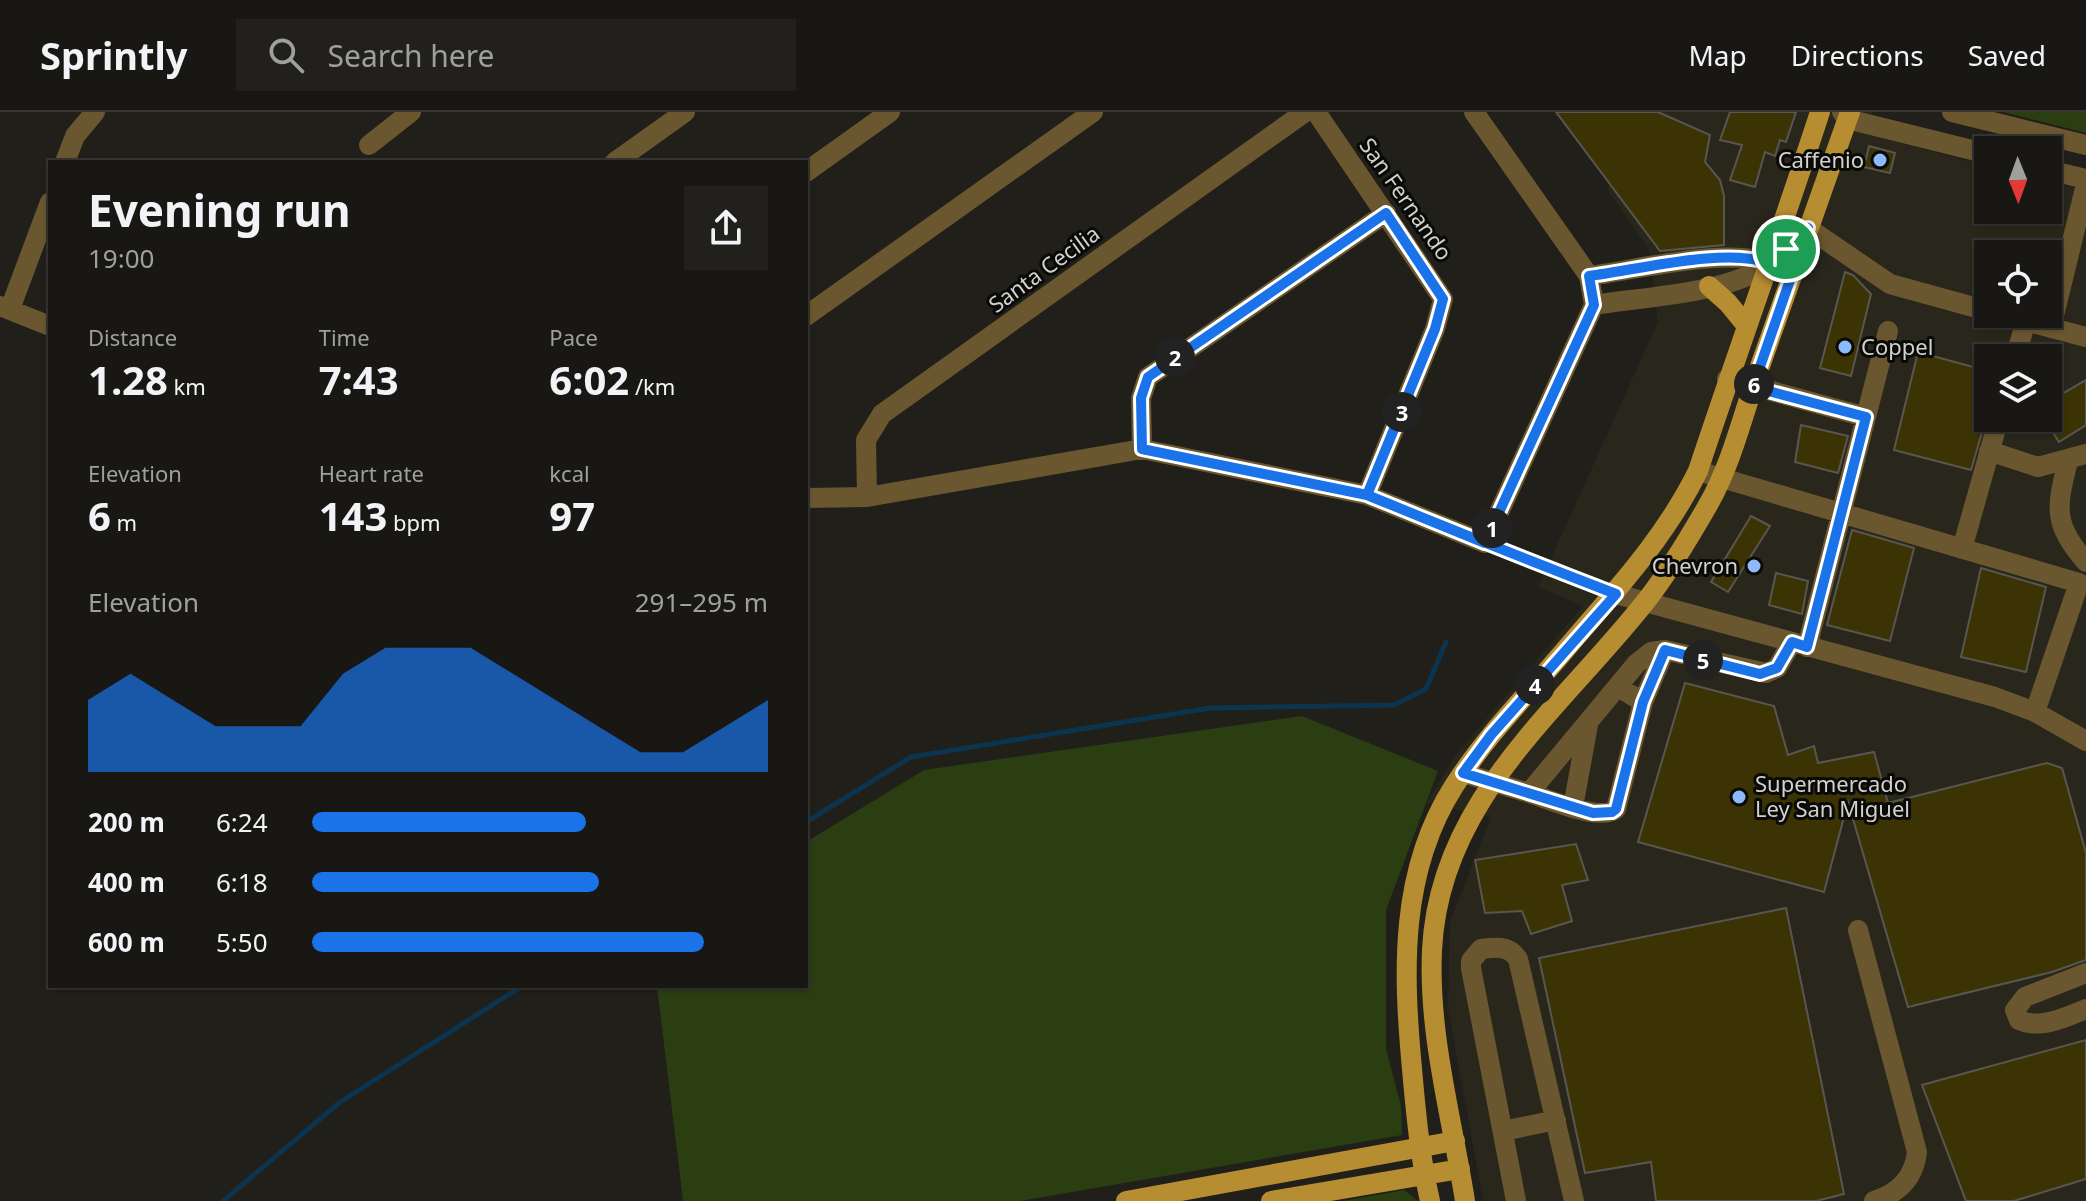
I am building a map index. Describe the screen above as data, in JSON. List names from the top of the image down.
{
  "streets": {
    "street": ["San Fernando", "Santa Cecilia"]
  },
  "places": [
    "Caffenio",
    "Coppel",
    "Chevron",
    "Supermercado Ley San Miguel"
  ],
  "north": "bottom",
  "page": {
    "header": "Sprintly",
    "search": "Search here",
    "nav": ["Map", "Directions", "Saved"],
    "heading": ["Evening run", "19:00"],
    "stats": [
      ["Distance", "1.28 km"],
      ["Time", "7:43"],
      ["Pace", "6:02 /km"],
      ["Elevation", "6 m"],
      ["Heart rate", "143 bpm"],
      ["kcal", "97"]
    ],
    "pins": [
      "2",
      "6",
      "3",
      "1",
      "5",
      "4"
    ],
    "chart": ["Elevation", "291–295 m"],
    "list": [
      {
        "name": "200 m",
        "note": "6:24"
      },
      {
        "name": "400 m",
        "note": "6:18"
      },
      {
        "name": "600 m",
        "note": "5:50"
      }
    ]
  }
}
